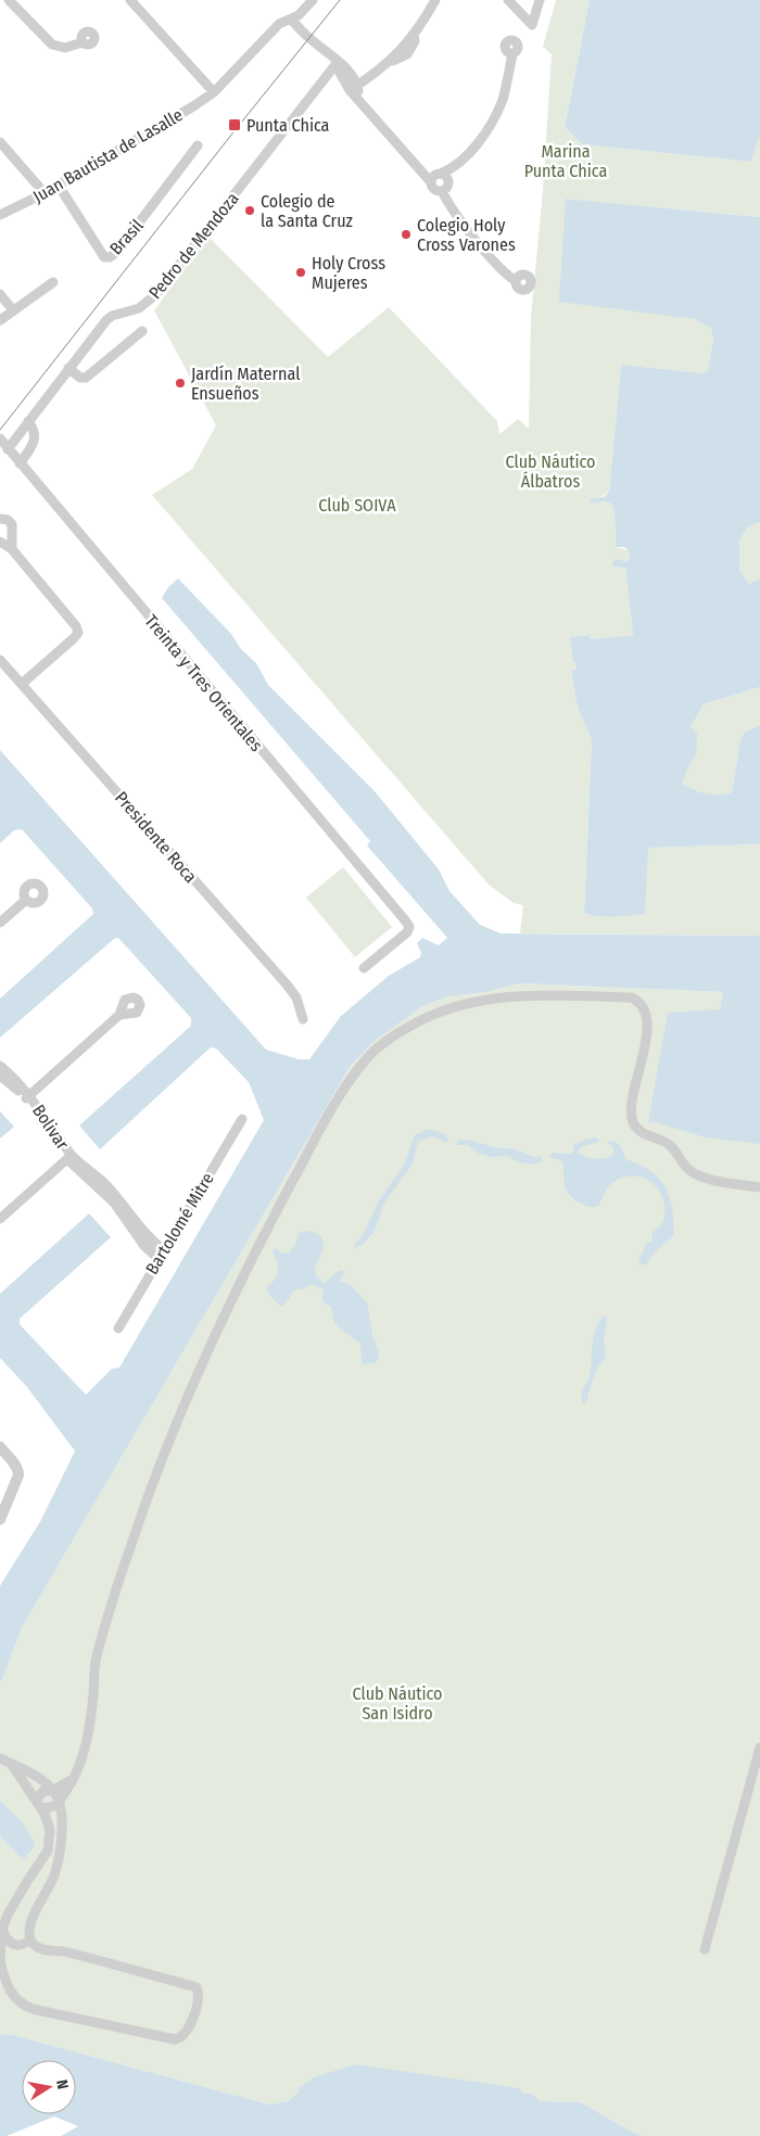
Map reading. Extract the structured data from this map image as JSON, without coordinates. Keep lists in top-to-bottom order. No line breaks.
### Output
{"streets":{"street":["Juan Bautista de Lasalle","Brasil","Pedro de Mendoza","Treinta y Tres Orientales","Presidente Roca","Bolivar","Bartolomé Mitre"]},"crossings":[["Juan Bautista de Lasalle","Brasil"],["Pedro de Mendoza","Treinta y Tres Orientales"],["Bolivar","Bartolomé Mitre"]],"parks":["Marina Punta Chica","Club Náutico Álbatros","Club SOIVA","Club Náutico San Isidro"],"places":{"transit":["Punta Chica"],"other":["Colegio de la Santa Cruz","Colegio Holy Cross Varones","Holy Cross Mujeres","Jardín Maternal Ensueños"]},"north":"right"}
